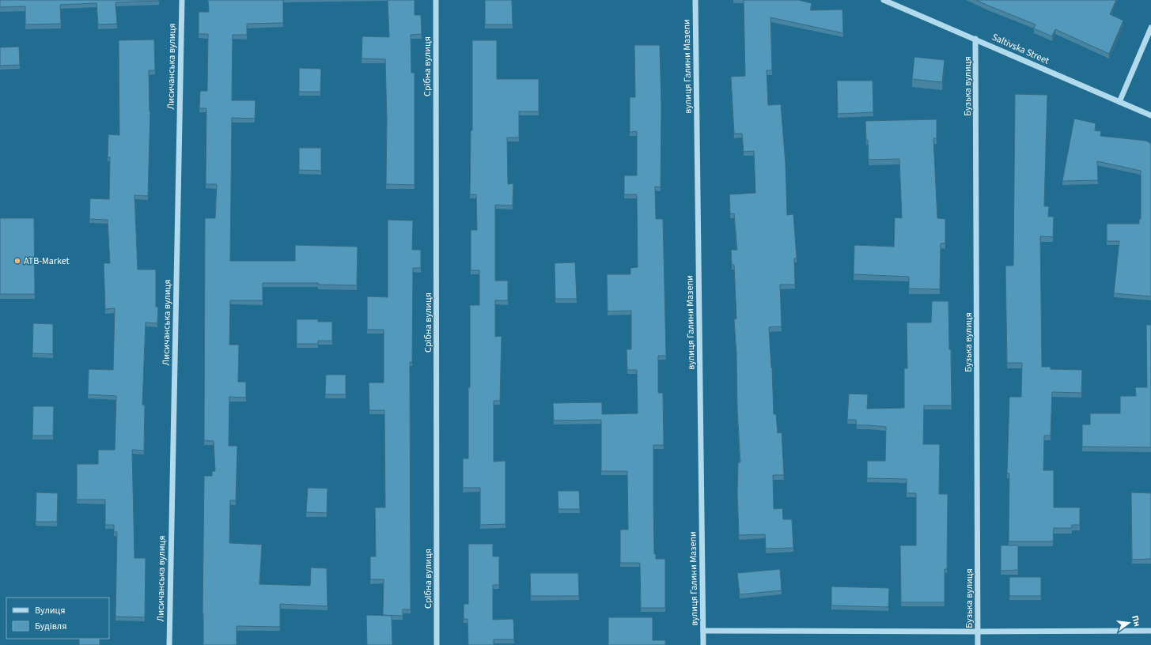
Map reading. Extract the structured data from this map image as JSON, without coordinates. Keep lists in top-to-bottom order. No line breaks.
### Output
{"streets":{"street":["Saltivska Street","Лисичанська вулиця","Срібна вулиця","вулиця Галини Мазепи","Бузька вулиця"]},"crossings":[["Saltivska Street","Бузька вулиця"]],"places":["ATB-Market"],"legend":["Вулиця","Будівля"],"north":"right"}
